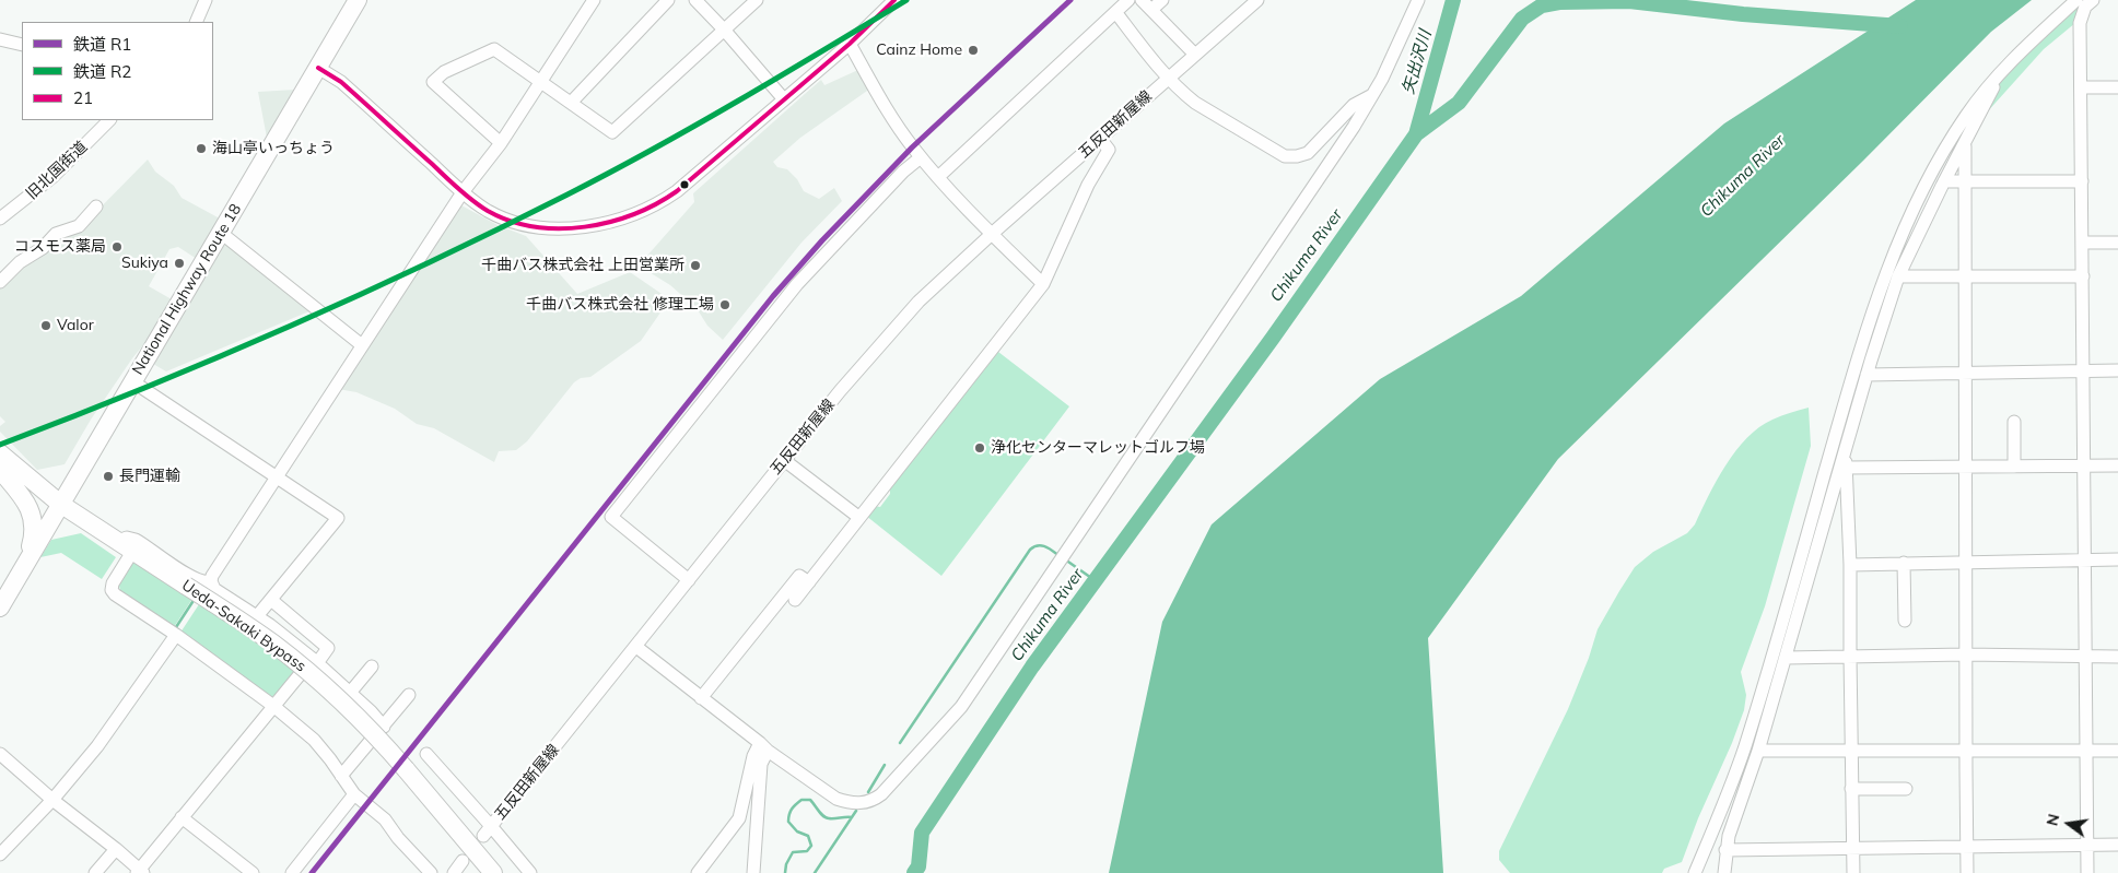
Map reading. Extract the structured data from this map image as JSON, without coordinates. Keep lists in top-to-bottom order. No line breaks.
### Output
{"streets":{"highway":["National Highway Route 18","Ueda-Sakaki Bypass"],"street":["五反田新屋線","旧北国街道"]},"crossings":[["National Highway Route 18","Ueda-Sakaki Bypass"]],"water":["矢出沢川","Chikuma River"],"places":["Cainz Home","海山亭いっちょう","コスモス薬局","Sukiya","千曲バス株式会社 上田営業所","千曲バス株式会社 修理工場","Valor","浄化センターマレットゴルフ場","長門運輸"],"lines":["rail line R1","rail line R2","transit line 21"],"legend":["鉄道 R1","鉄道 R2","21"],"north":"left"}
